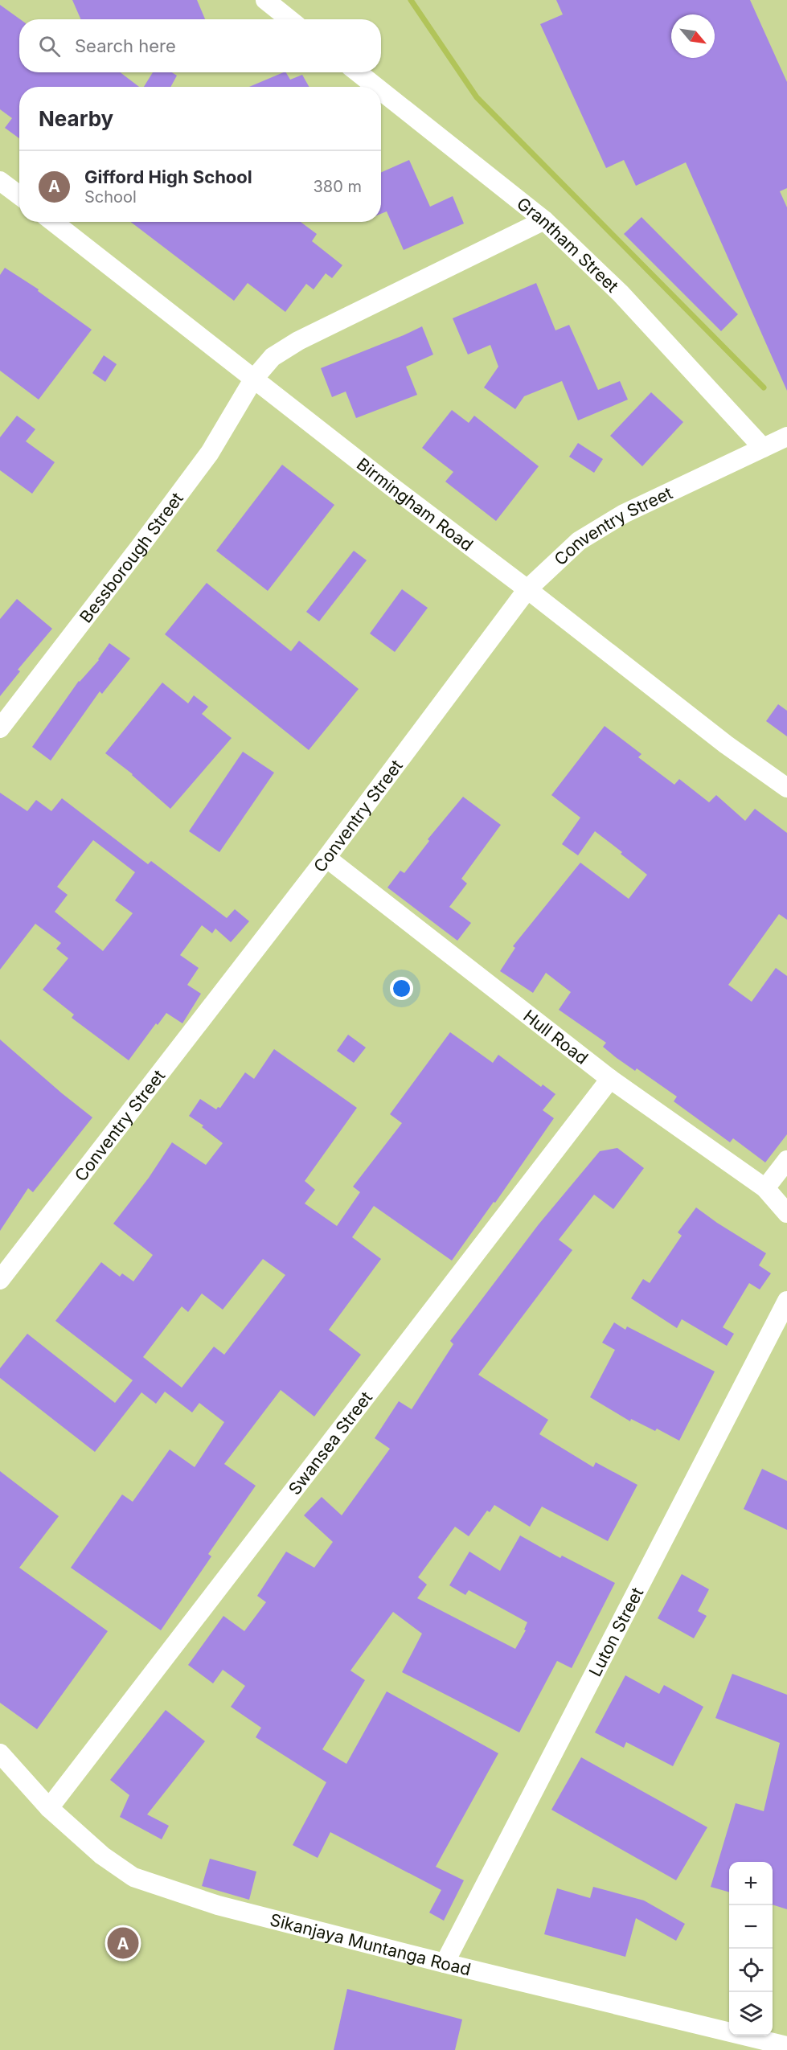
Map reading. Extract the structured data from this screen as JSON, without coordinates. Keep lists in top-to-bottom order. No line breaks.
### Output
{"streets":{"street":["Grantham Street","Birmingham Road","Conventry Street","Bessborough Street","Hull Road","Swansea Street","Luton Street","Sikanjaya Muntanga Road"]},"crossings":[["Grantham Street","Conventry Street"],["Grantham Street","Bessborough Street"],["Birmingham Road","Conventry Street"],["Birmingham Road","Bessborough Street"],["Conventry Street","Hull Road"],["Hull Road","Swansea Street"],["Swansea Street","Sikanjaya Muntanga Road"],["Luton Street","Sikanjaya Muntanga Road"]],"north":"bottom right","page":{"search":"Search here","heading":"Nearby","list":[{"mark":"A","name":"Gifford High School","note":"School","value":"380 m"}],"map_buttons":["+","−"],"pins":"A"}}
